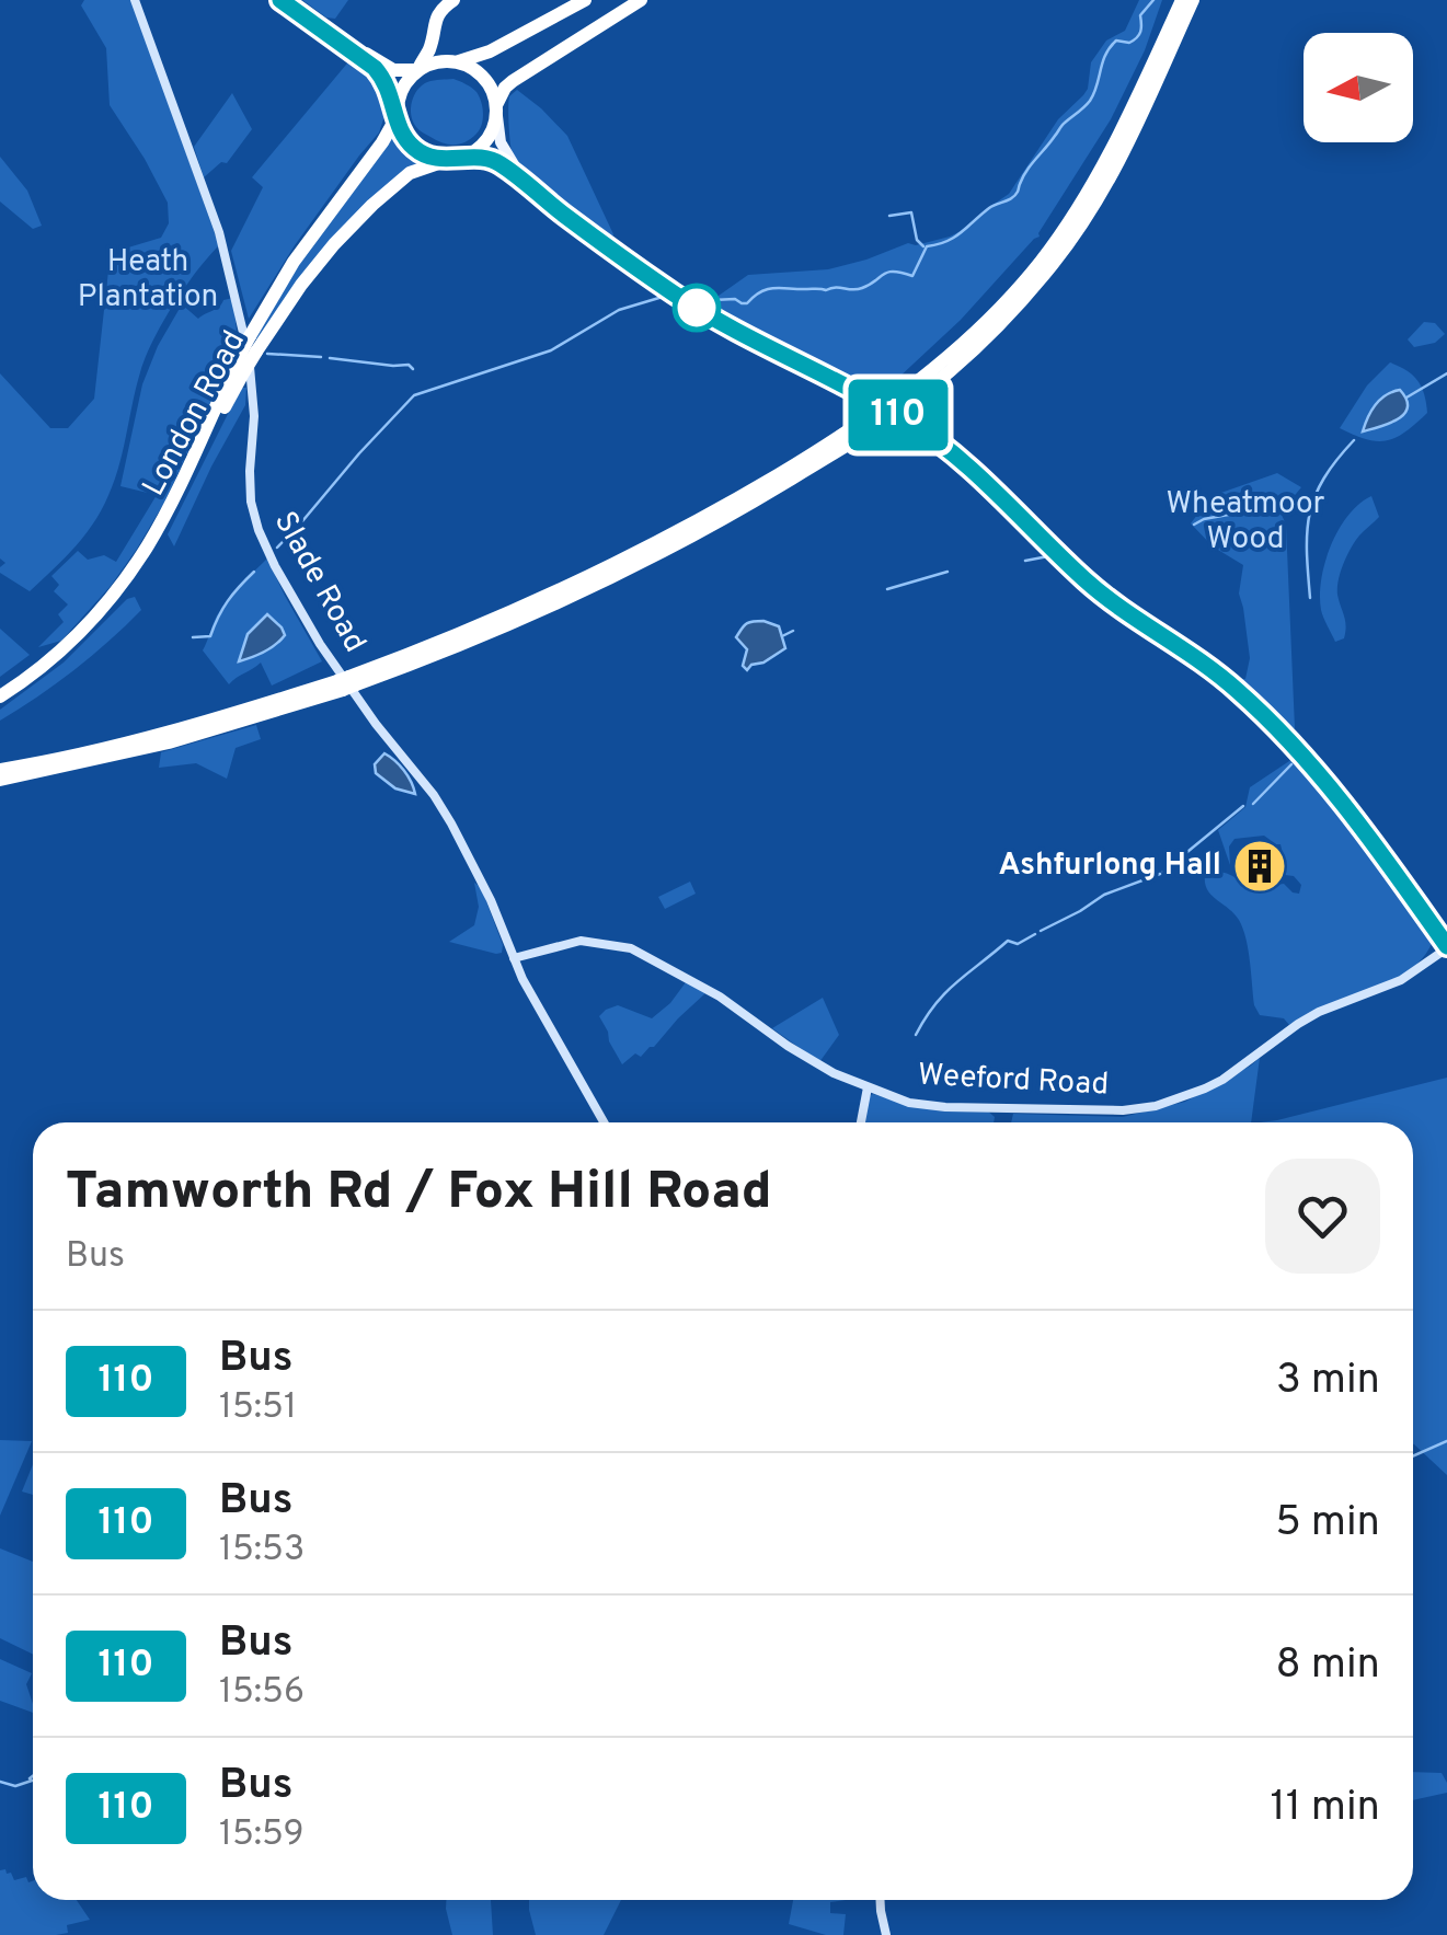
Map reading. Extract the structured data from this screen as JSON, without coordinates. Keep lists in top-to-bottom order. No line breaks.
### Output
{"streets":{"highway":["London Road"],"main road":["Slade Road","Weeford Road"]},"crossings":[["Slade Road","Weeford Road"]],"parks":["Heath Plantation","Wheatmoor Wood"],"places":{"building":["Ashfurlong Hall"]},"lines":["bus line 110"],"north":"left","page":{"on_map":"110","heading":["Tamworth Rd / Fox Hill Road","Bus"],"list":[{"mark":"110","name":"Bus","note":"15:51","value":"3 min"},{"mark":"110","name":"Bus","note":"15:53","value":"5 min"},{"mark":"110","name":"Bus","note":"15:56","value":"8 min"},{"mark":"110","name":"Bus","note":"15:59","value":"11 min"}]}}
